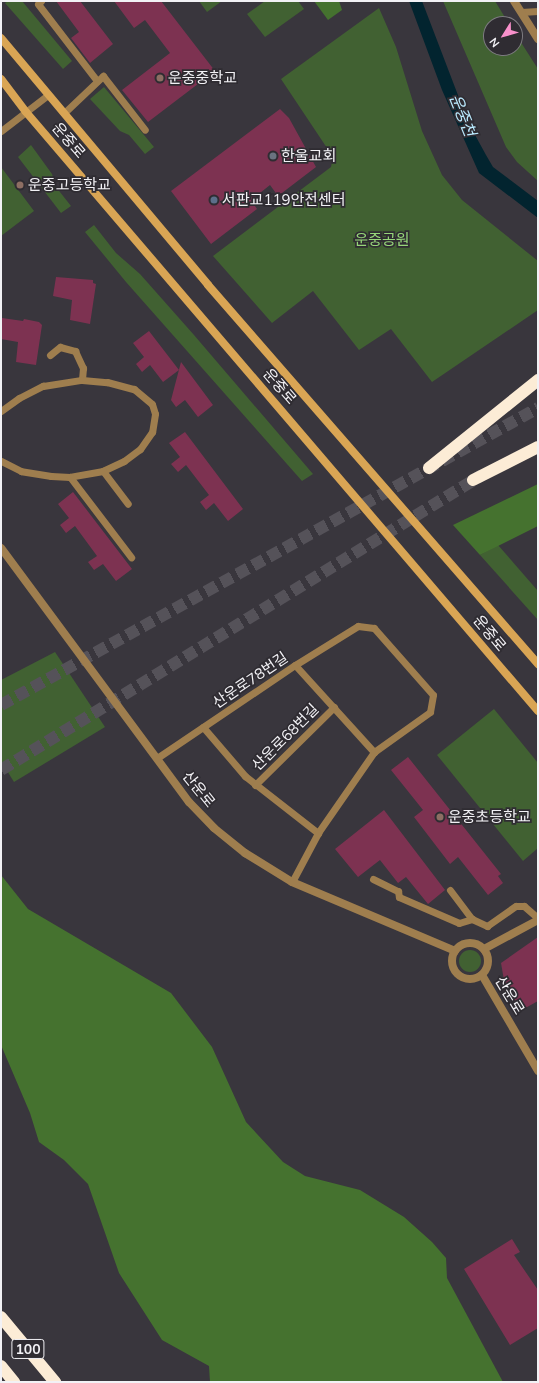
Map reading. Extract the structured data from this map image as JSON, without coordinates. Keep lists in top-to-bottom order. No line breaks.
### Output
{"streets":{"highway":["100"],"main road":["운중로"],"street":["산운로"],"lane":["산운로78번길","산운로68번길"]},"crossings":[["산운로78번길","산운로68번길"],["산운로78번길","산운로"]],"water":["운중천"],"parks":["운중공원"],"places":["운중중학교","한울교회","운중고등학교","서판교119안전센터","운중초등학교"],"north":"bottom left"}
